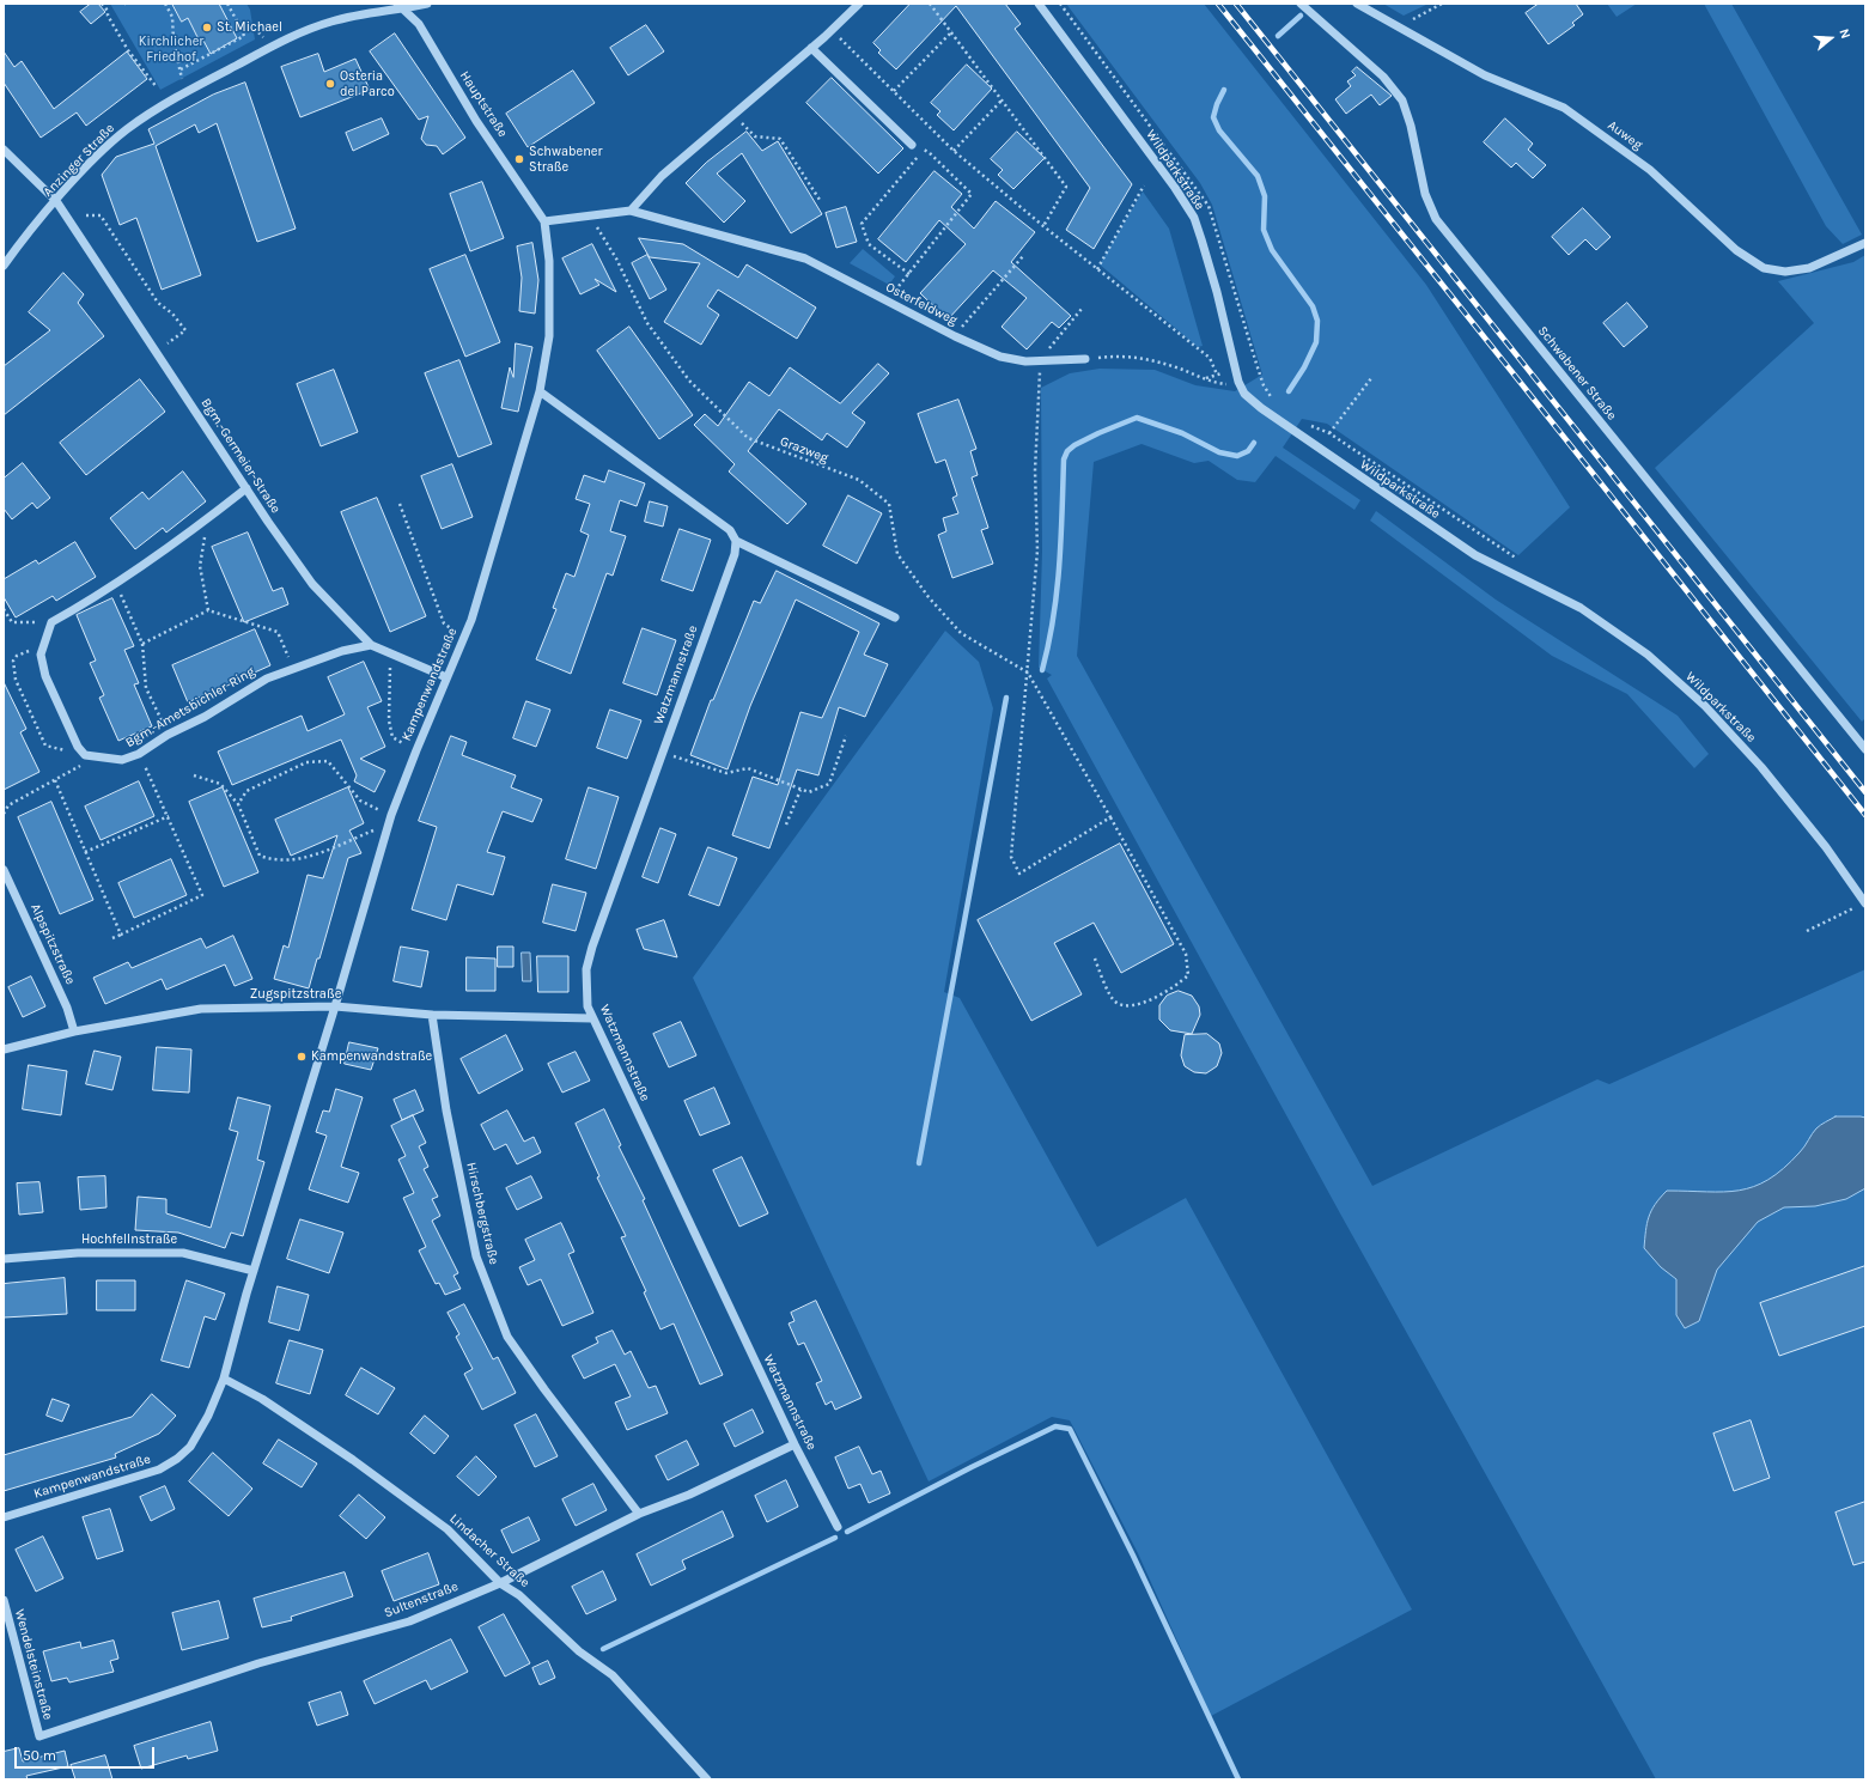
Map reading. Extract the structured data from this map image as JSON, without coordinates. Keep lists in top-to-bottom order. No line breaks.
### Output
{"streets":{"street":["Hauptstraße","Auweg","Anzinger Straße","Wildparkstraße","Osterfeldweg","Schwabener Straße","Bgm.-Germeier-Straße","Watzmannstraße","Kampenwandstraße","Bgm.-Ametsbichler-Ring","Alpspitzstraße","Zugspitzstraße","Hirschbergstraße","Hochfellnstraße","Lindacher Straße","Sultenstraße","Wendelsteinstraße"],"path":["Grazweg"]},"crossings":[["Hauptstraße","Anzinger Straße"],["Hauptstraße","Kampenwandstraße"],["Anzinger Straße","Bgm.-Germeier-Straße"],["Bgm.-Germeier-Straße","Kampenwandstraße"],["Bgm.-Germeier-Straße","Bgm.-Ametsbichler-Ring"],["Watzmannstraße","Zugspitzstraße"],["Watzmannstraße","Sultenstraße"],["Kampenwandstraße","Zugspitzstraße"],["Kampenwandstraße","Hochfellnstraße"],["Kampenwandstraße","Lindacher Straße"],["Alpspitzstraße","Zugspitzstraße"],["Zugspitzstraße","Hirschbergstraße"],["Hirschbergstraße","Sultenstraße"],["Lindacher Straße","Sultenstraße"],["Sultenstraße","Wendelsteinstraße"]],"parks":["Kirchlicher Friedhof"],"places":["St. Michael","Osteria del Parco","Schwabener Straße","Kampenwandstraße"],"scale_bar":"50 m","north":"right"}
